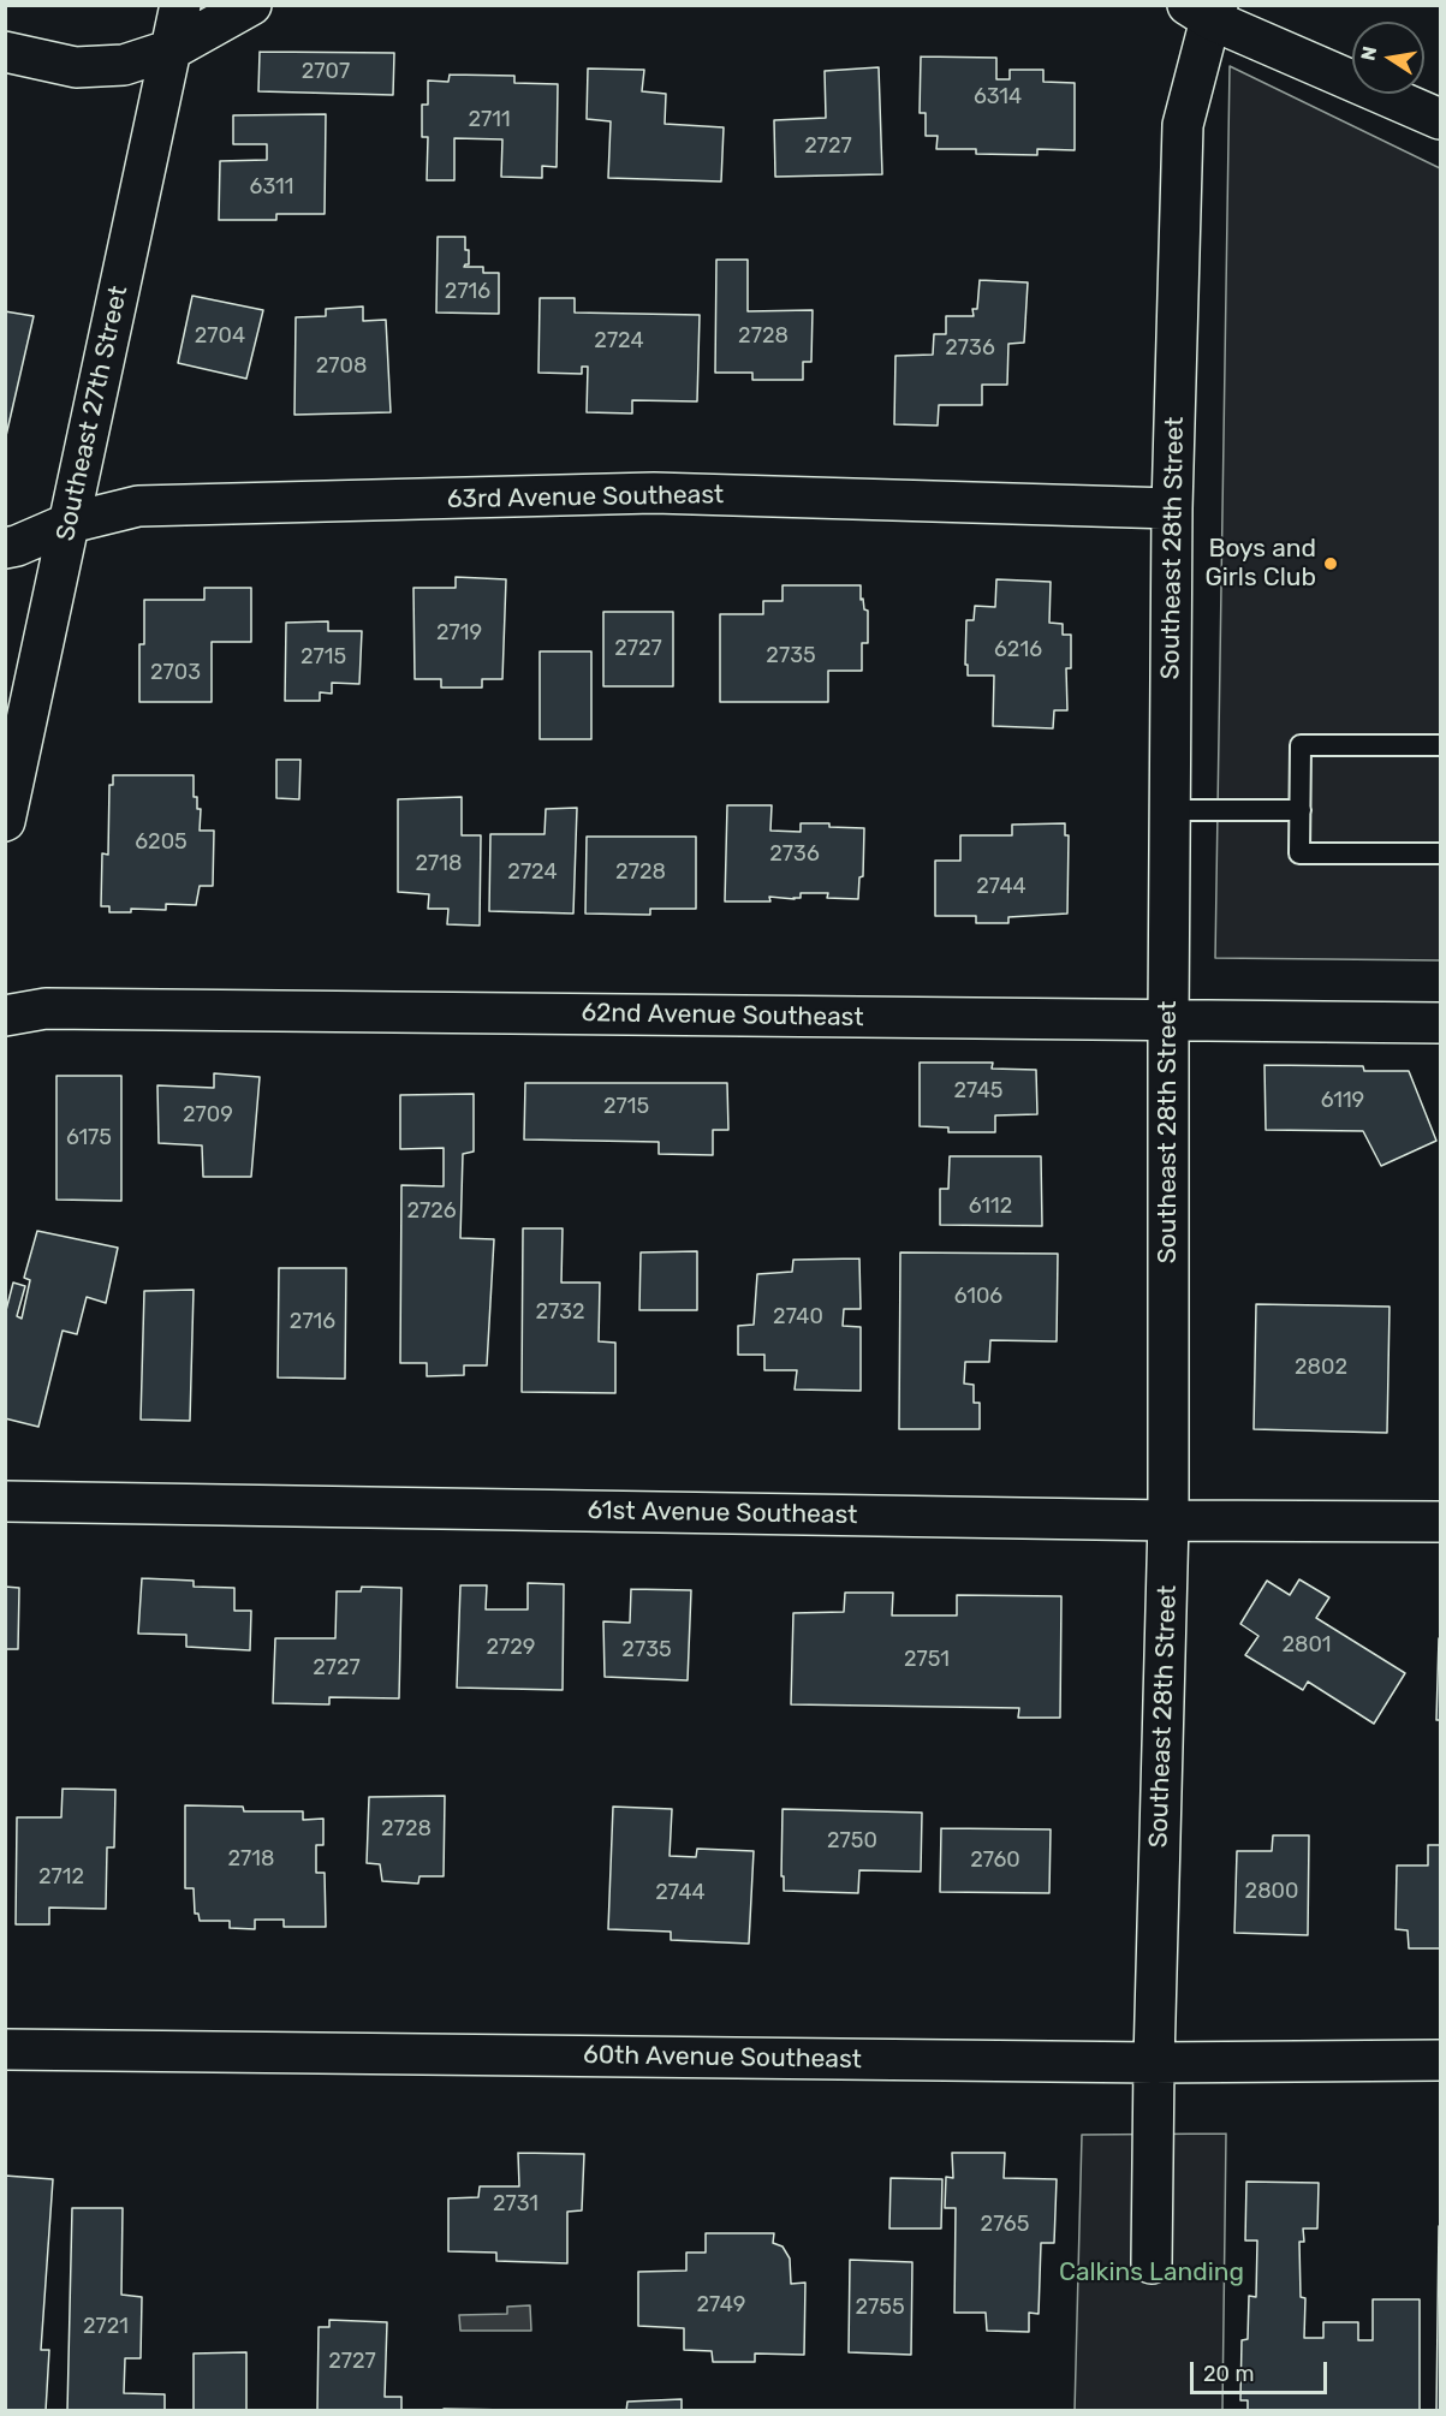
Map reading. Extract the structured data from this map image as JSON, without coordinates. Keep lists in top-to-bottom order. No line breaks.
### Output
{"streets":{"street":["Southeast 27th Street","63rd Avenue Southeast","Southeast 28th Street","62nd Avenue Southeast","61st Avenue Southeast","60th Avenue Southeast"]},"crossings":[["Southeast 27th Street","63rd Avenue Southeast"],["63rd Avenue Southeast","Southeast 28th Street"],["Southeast 28th Street","62nd Avenue Southeast"],["Southeast 28th Street","61st Avenue Southeast"],["Southeast 28th Street","60th Avenue Southeast"]],"parks":["Calkins Landing"],"places":["Boys and Girls Club"],"house_numbers":["2707","6314","2711","2727","6311","2716","2704","2728","2724","2736","2708","2719","2727","6216","2735","2715","2703","6205","2736","2718","2724","2728","2744","2745","6119","2715","2709","6175","6112","2726","6106","2732","2740","2716","2802","2801","2729","2735","2751","2727","2728","2750","2718","2760","2712","2800","2744","2731","2765","2749","2755","2721","2727"],"scale_bar":"20 m","north":"left"}
